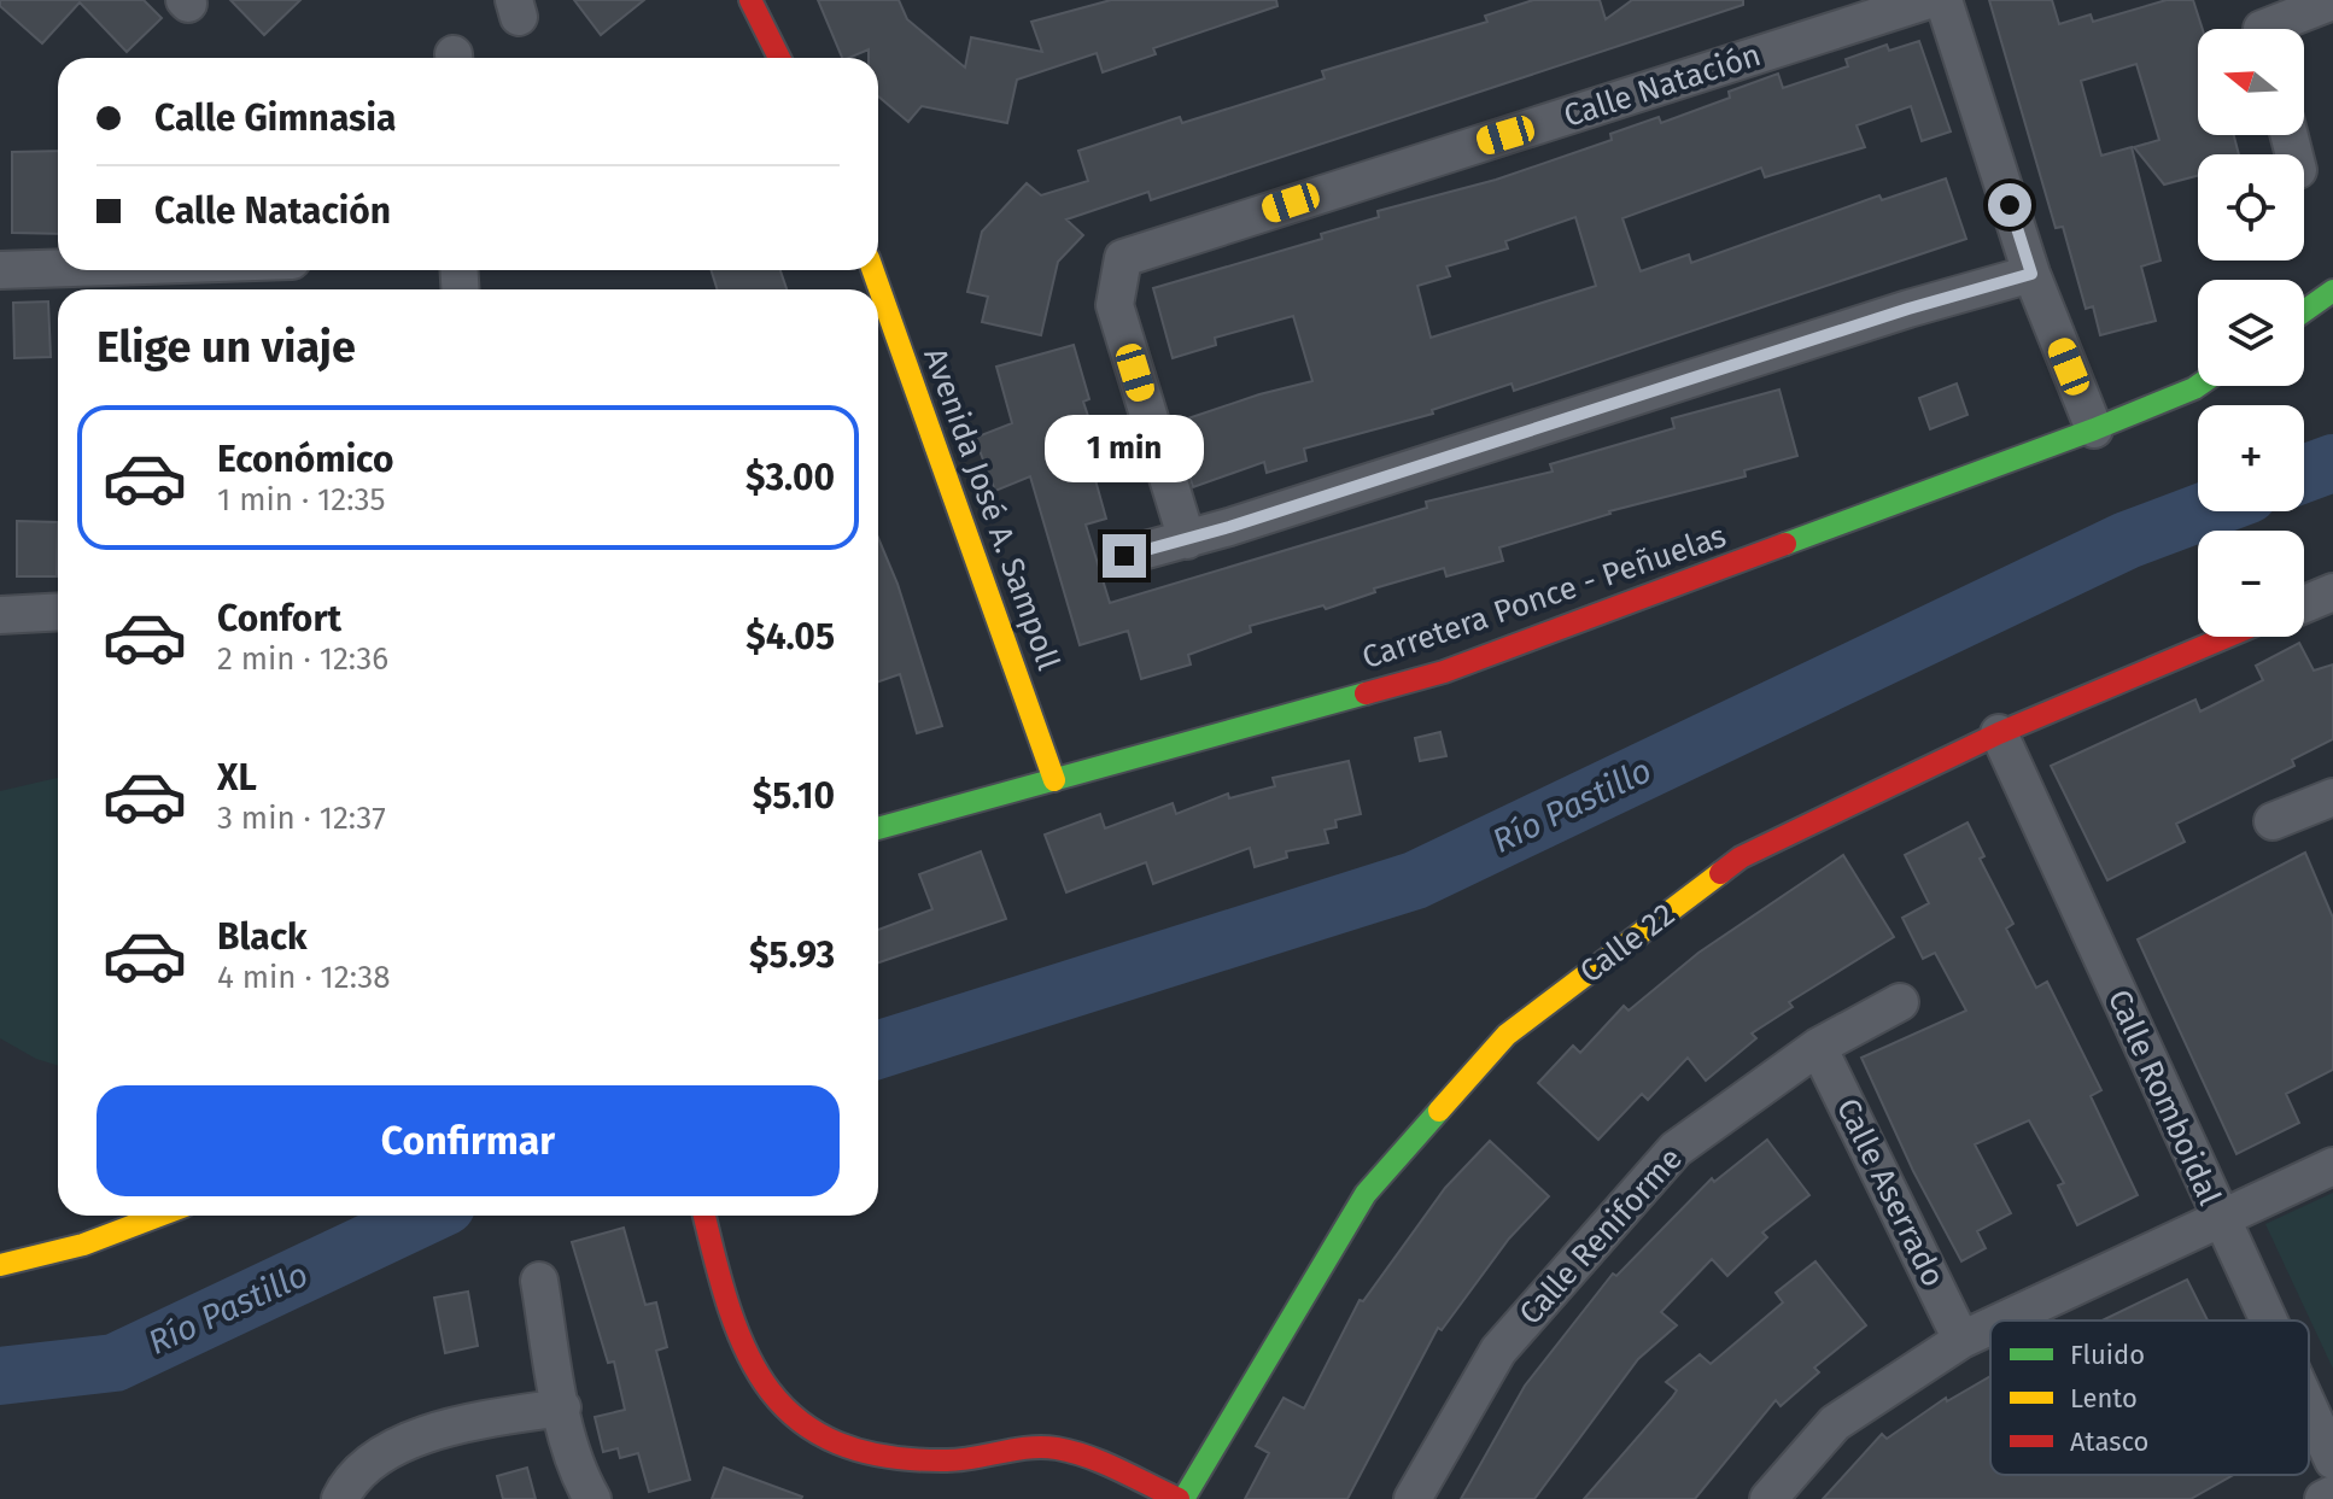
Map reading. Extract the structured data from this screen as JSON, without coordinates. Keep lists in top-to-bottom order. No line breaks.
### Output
{"streets":{"street":["Calle Natación","Avenida José A. Sampoll","Carretera Ponce - Peñuelas","Calle 22","Calle Romboidal","Calle Aserrado","Calle Reniforme"]},"crossings":[["Avenida José A. Sampoll","Carretera Ponce - Peñuelas"],["Calle 22","Calle Romboidal"],["Calle Aserrado","Calle Reniforme"]],"water":["Río Pastillo"],"legend":["Fluido","Lento","Atasco"],"north":"left","page":{"map_buttons":["+","−"],"banner":["Calle Gimnasia","Calle Natación"],"heading":"Elige un viaje","list":[{"name":"Económico","note":"1 min · 12:35","value":"$3.00"},{"name":"Confort","note":"2 min · 12:36","value":"$4.05"},{"name":"XL","note":"3 min · 12:37","value":"$5.10"},{"name":"Black","note":"4 min · 12:38","value":"$5.93"}],"bubble":"1 min","buttons":"Confirmar"}}
